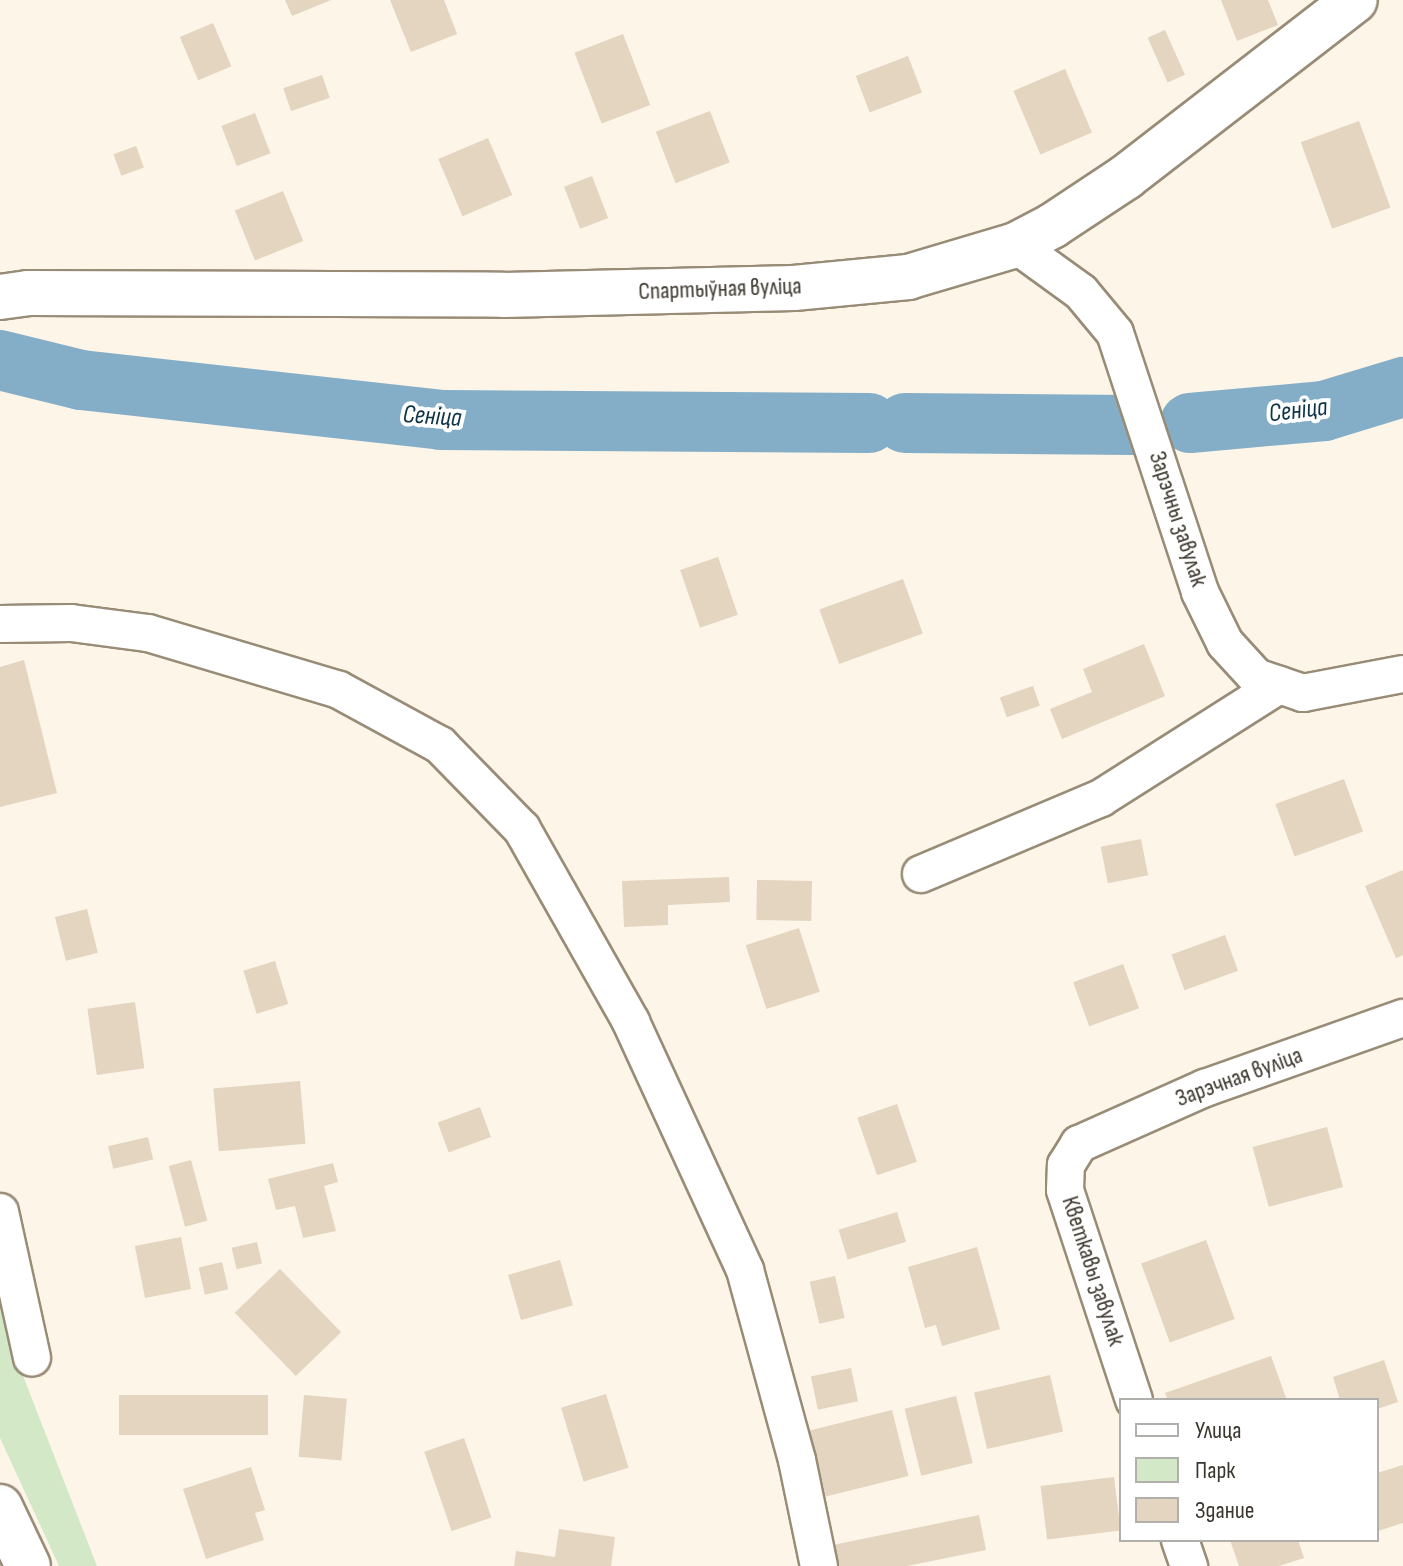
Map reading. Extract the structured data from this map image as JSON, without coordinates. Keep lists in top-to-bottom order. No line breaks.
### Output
{"streets":{"main road":["Спартыўная вуліца"],"street":["Зарэчны завулак","Зарэчная вуліца","Кветкавы завулак"]},"crossings":[["Спартыўная вуліца","Зарэчны завулак"],["Зарэчная вуліца","Кветкавы завулак"]],"water":["Сеніца"],"legend":["Улица","Парк","Здание"]}
